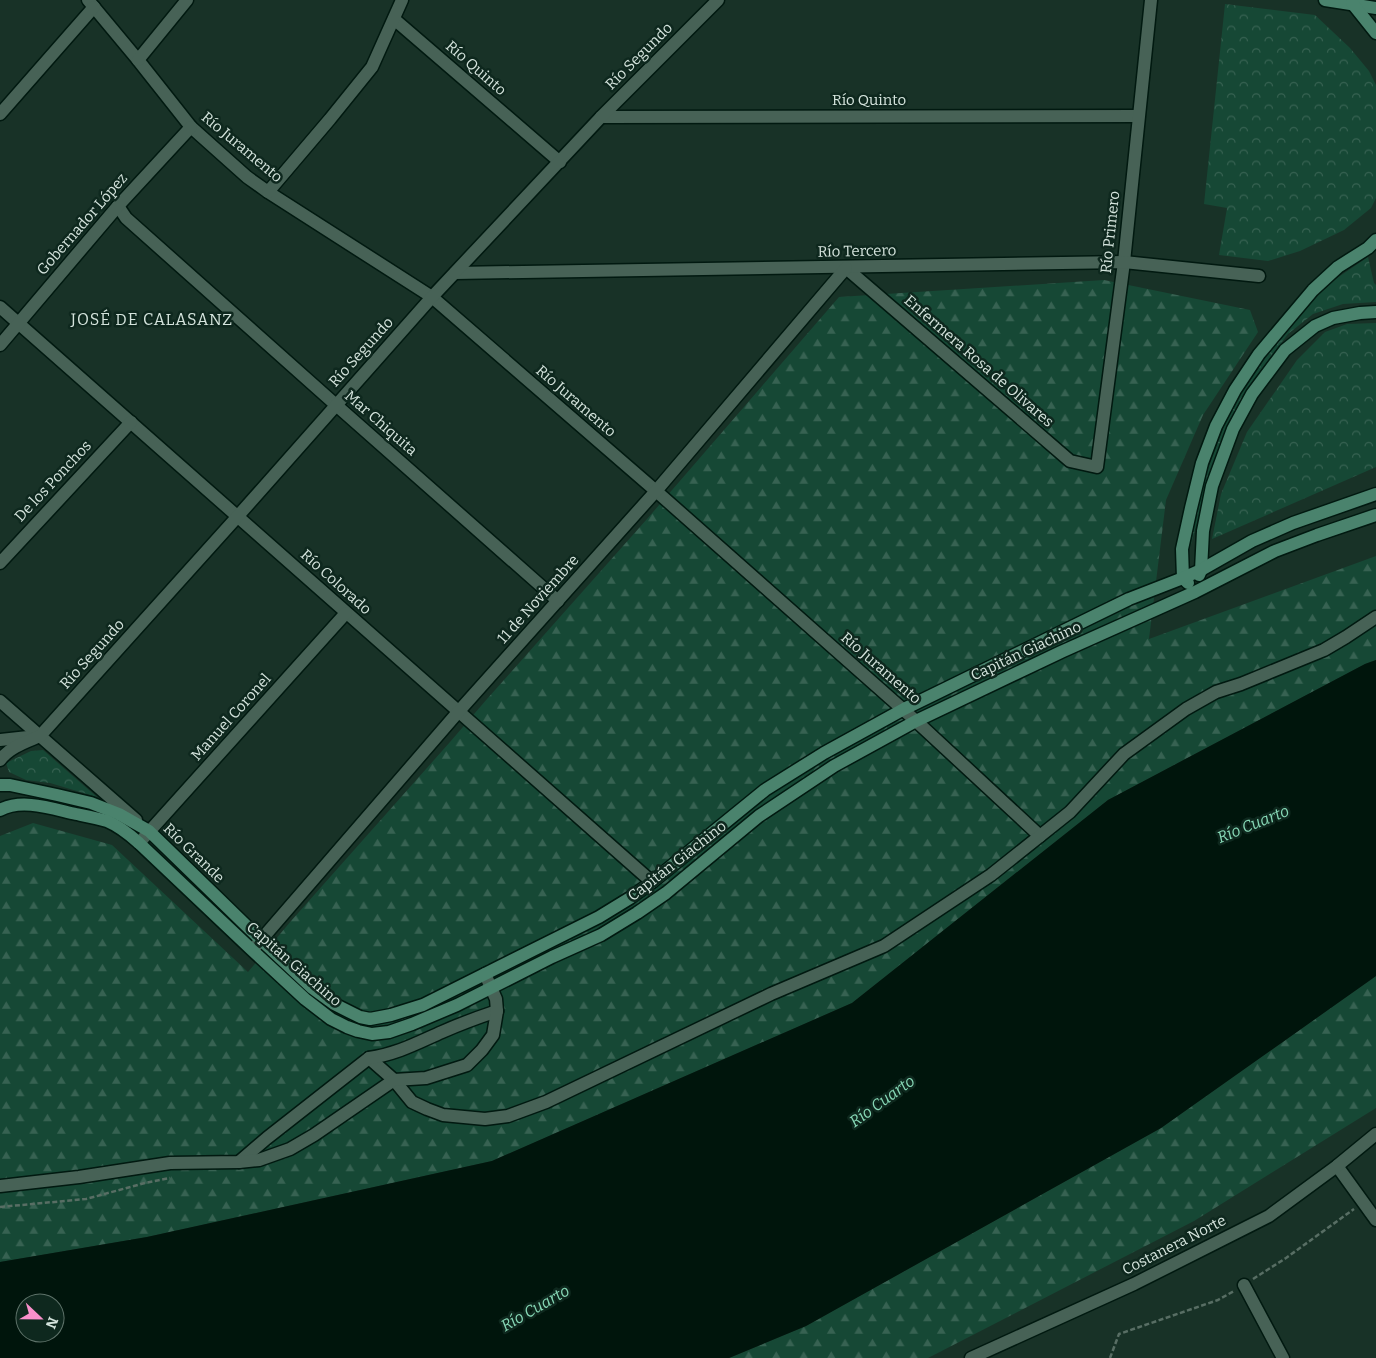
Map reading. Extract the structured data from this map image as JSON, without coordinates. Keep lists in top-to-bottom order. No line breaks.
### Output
{"streets":{"main road":["Capitán Giachino","Río Grande"],"street":["Río Segundo","Río Quinto","Río Juramento","Gobernador López","Río Primero","Río Tercero","Enfermera Rosa de Olivares","Mar Chiquita","De los Ponchos","Río Colorado","11 de Noviembre","Manuel Coronel","Costanera Norte"]},"crossings":[["Río Segundo","Río Quinto"],["Río Segundo","Río Juramento"],["Río Segundo","Río Tercero"],["Río Segundo","Mar Chiquita"],["Río Segundo","Río Colorado"],["Río Segundo","Río Grande"],["Río Quinto","Río Primero"],["Río Juramento","Gobernador López"],["Río Juramento","11 de Noviembre"],["Río Juramento","Capitán Giachino"],["Gobernador López","Mar Chiquita"],["Gobernador López","Río Colorado"],["Río Primero","Río Tercero"],["Río Primero","Enfermera Rosa de Olivares"],["Río Tercero","Enfermera Rosa de Olivares"],["Río Tercero","11 de Noviembre"],["Enfermera Rosa de Olivares","11 de Noviembre"],["Mar Chiquita","11 de Noviembre"],["De los Ponchos","Río Colorado"],["Río Colorado","11 de Noviembre"],["Río Colorado","Capitán Giachino"],["Río Colorado","Manuel Coronel"],["11 de Noviembre","Capitán Giachino"],["11 de Noviembre","Río Grande"],["Capitán Giachino","Manuel Coronel"],["Capitán Giachino","Río Grande"],["Manuel Coronel","Río Grande"]],"districts":["JOSÉ DE CALASANZ"],"water":["Río Cuarto"],"north":"right"}
